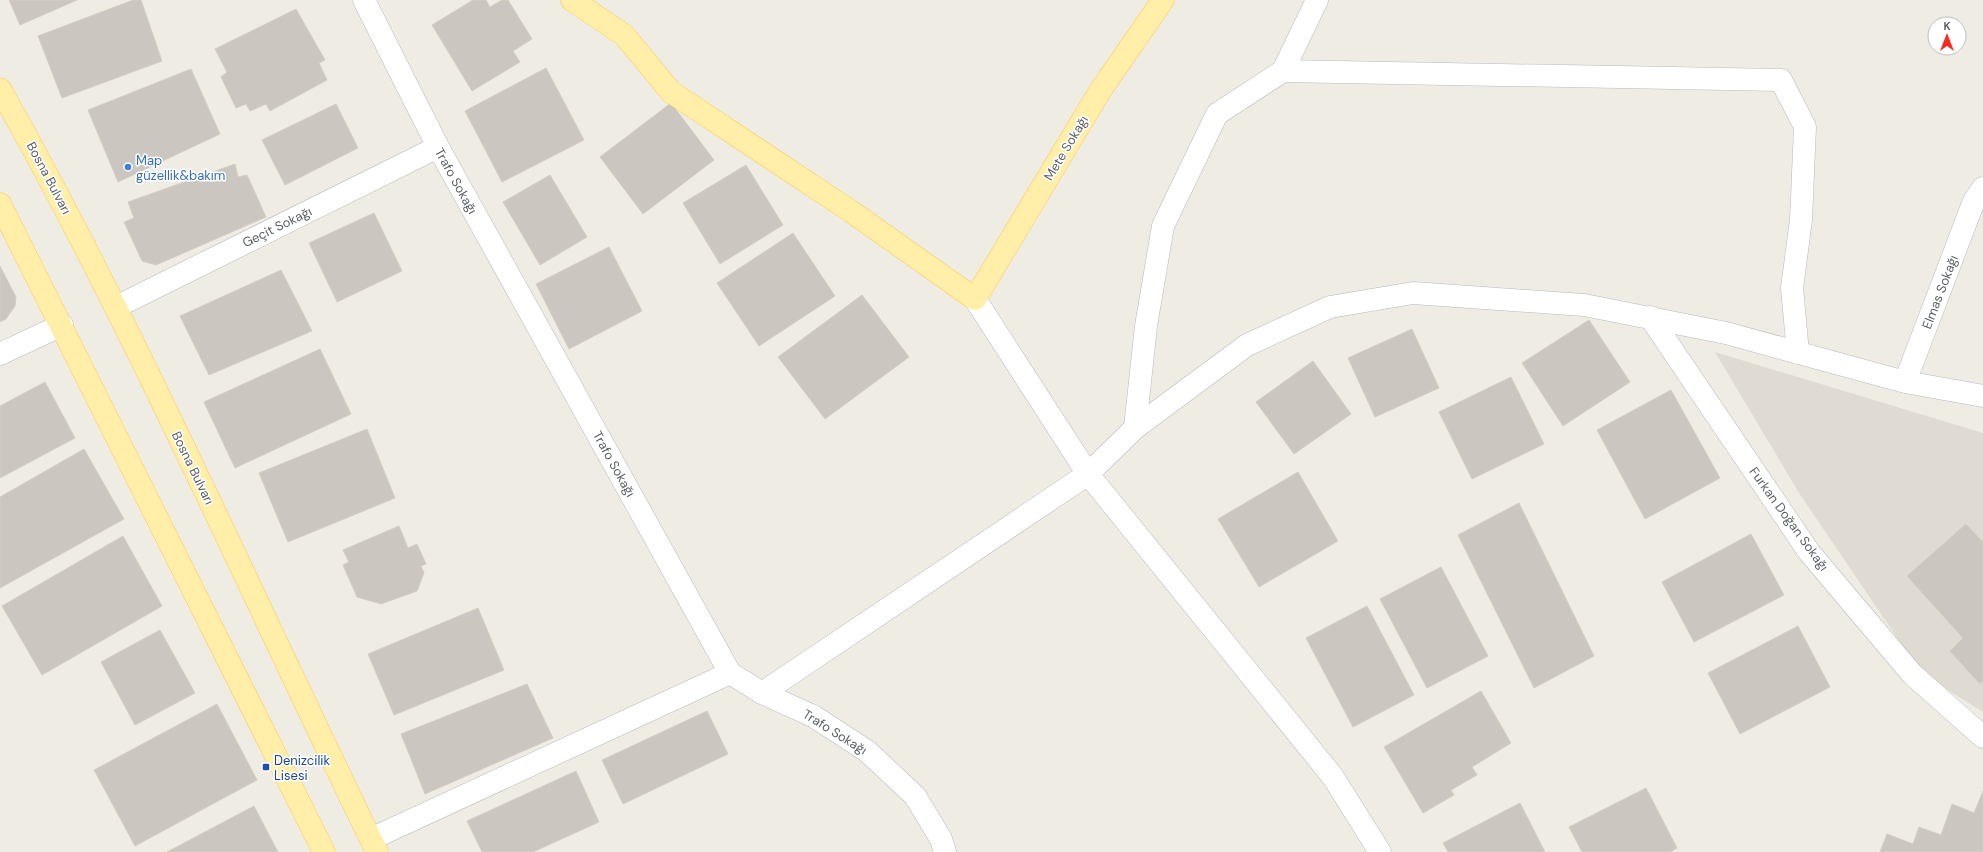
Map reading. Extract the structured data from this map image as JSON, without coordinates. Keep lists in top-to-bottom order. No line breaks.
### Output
{"streets":{"main road":["Mete Sokağı","Bosna Bulvarı"],"street":["Trafo Sokağı","Geçit Sokağı","Elmas Sokağı","Furkan Doğan Sokağı"]},"crossings":[["Bosna Bulvarı","Geçit Sokağı"],["Trafo Sokağı","Geçit Sokağı"]],"places":{"other":["Map güzellik&bakım"],"transit":["Denizcilik Lisesi"]},"north":"top"}
